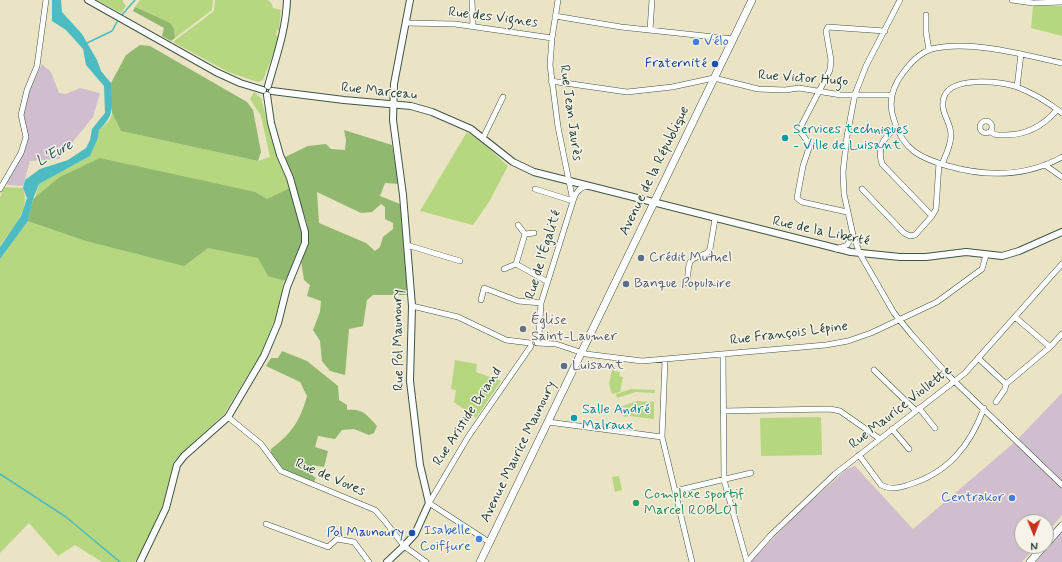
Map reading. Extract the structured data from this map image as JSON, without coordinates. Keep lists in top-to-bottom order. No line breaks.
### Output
{"streets":{"main road":["Avenue de la République","Avenue Maurice Maunoury"],"street":["Rue des Vignes","Rue Victor Hugo","Rue Marceau","Rue Jean Jaurès","Rue de la Liberté","Rue de l'Égalité","Rue François Lépine","Rue Pol Maunoury","Rue Maurice Viollette","Rue Aristide Briand","Rue de Voves"]},"crossings":[["Rue des Vignes","Rue Jean Jaurès"],["Rue des Vignes","Rue Pol Maunoury"],["Rue Victor Hugo","Avenue de la République"],["Rue Marceau","Rue Jean Jaurès"],["Rue Marceau","Avenue de la République"],["Rue Marceau","Rue de la Liberté"],["Rue Marceau","Rue de l'Égalité"],["Rue Marceau","Rue Pol Maunoury"],["Rue Jean Jaurès","Rue de l'Égalité"],["Avenue de la République","Rue de la Liberté"],["Avenue de la République","Rue François Lépine"],["Avenue de la République","Avenue Maurice Maunoury"],["Rue de la Liberté","Rue François Lépine"],["Rue de l'Égalité","Rue François Lépine"],["Rue François Lépine","Avenue Maurice Maunoury"],["Rue Pol Maunoury","Rue Aristide Briand"]],"water":["L'Eure"],"places":["Vélo","Fraternité","Services techniques - Ville de Luisant","Crédit Mutuel","Banque Populaire","Église Saint-Laumer","Luisant","Salle André Malraux","Centrakor","Complexe sportif Marcel ROBLOT","Pol Maunoury","Isabelle Coiffure"],"north":"bottom"}
